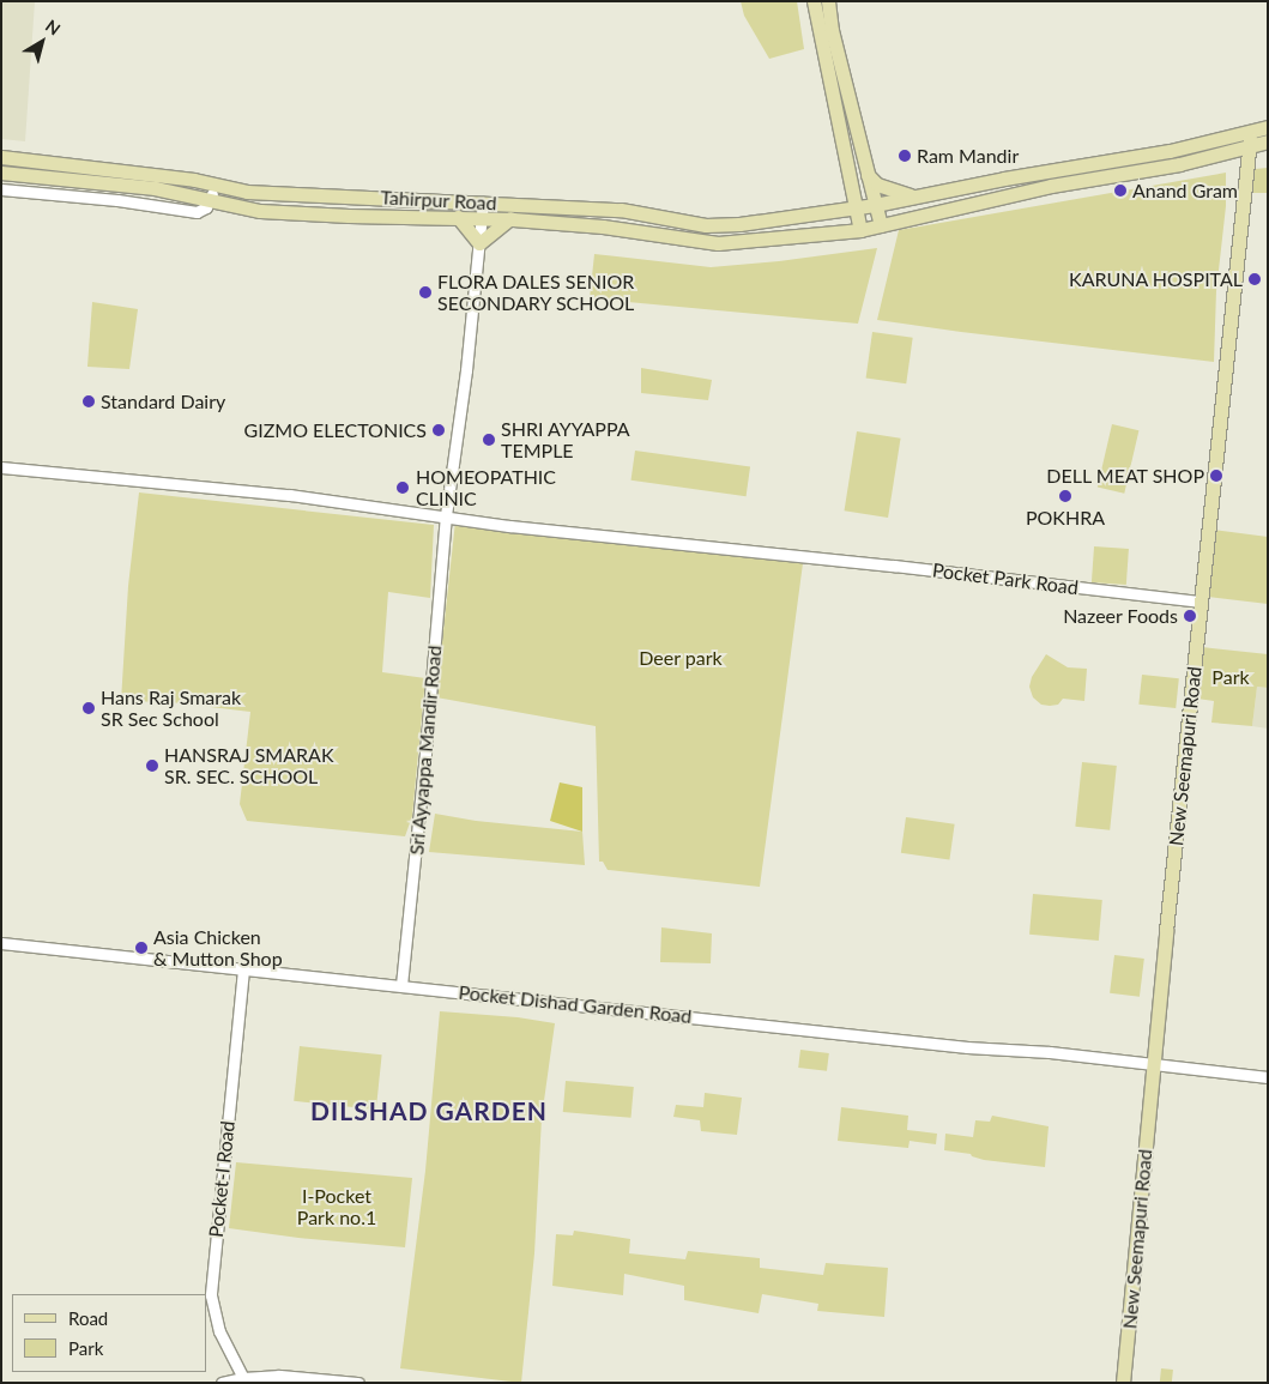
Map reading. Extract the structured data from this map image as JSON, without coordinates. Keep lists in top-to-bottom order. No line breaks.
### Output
{"streets":{"main road":["Tahirpur Road","New Seemapuri Road"],"street":["Pocket Park Road","Sri Ayyappa Mandir Road","Pocket Dishad Garden Road","Pocket-I Road"]},"crossings":[["Tahirpur Road","Sri Ayyappa Mandir Road"],["Tahirpur Road","New Seemapuri Road"],["Pocket Park Road","Sri Ayyappa Mandir Road"],["Pocket Park Road","New Seemapuri Road"],["Sri Ayyappa Mandir Road","Pocket Dishad Garden Road"],["New Seemapuri Road","Pocket Dishad Garden Road"],["Pocket Dishad Garden Road","Pocket-I Road"]],"districts":["DILSHAD GARDEN"],"parks":["Deer park","Park","I-Pocket Park no.1"],"places":["Ram Mandir","Anand Gram","KARUNA HOSPITAL","FLORA DALES SENIOR SECONDARY SCHOOL","Standard Dairy","GIZMO ELECTONICS","SHRI AYYAPPA TEMPLE","DELL MEAT SHOP","HOMEOPATHIC CLINIC","POKHRA","Nazeer Foods","Hans Raj Smarak SR Sec School","HANSRAJ SMARAK SR. SEC. SCHOOL","Asia Chicken & Mutton Shop"],"legend":["Road","Park"],"north":"top right"}
